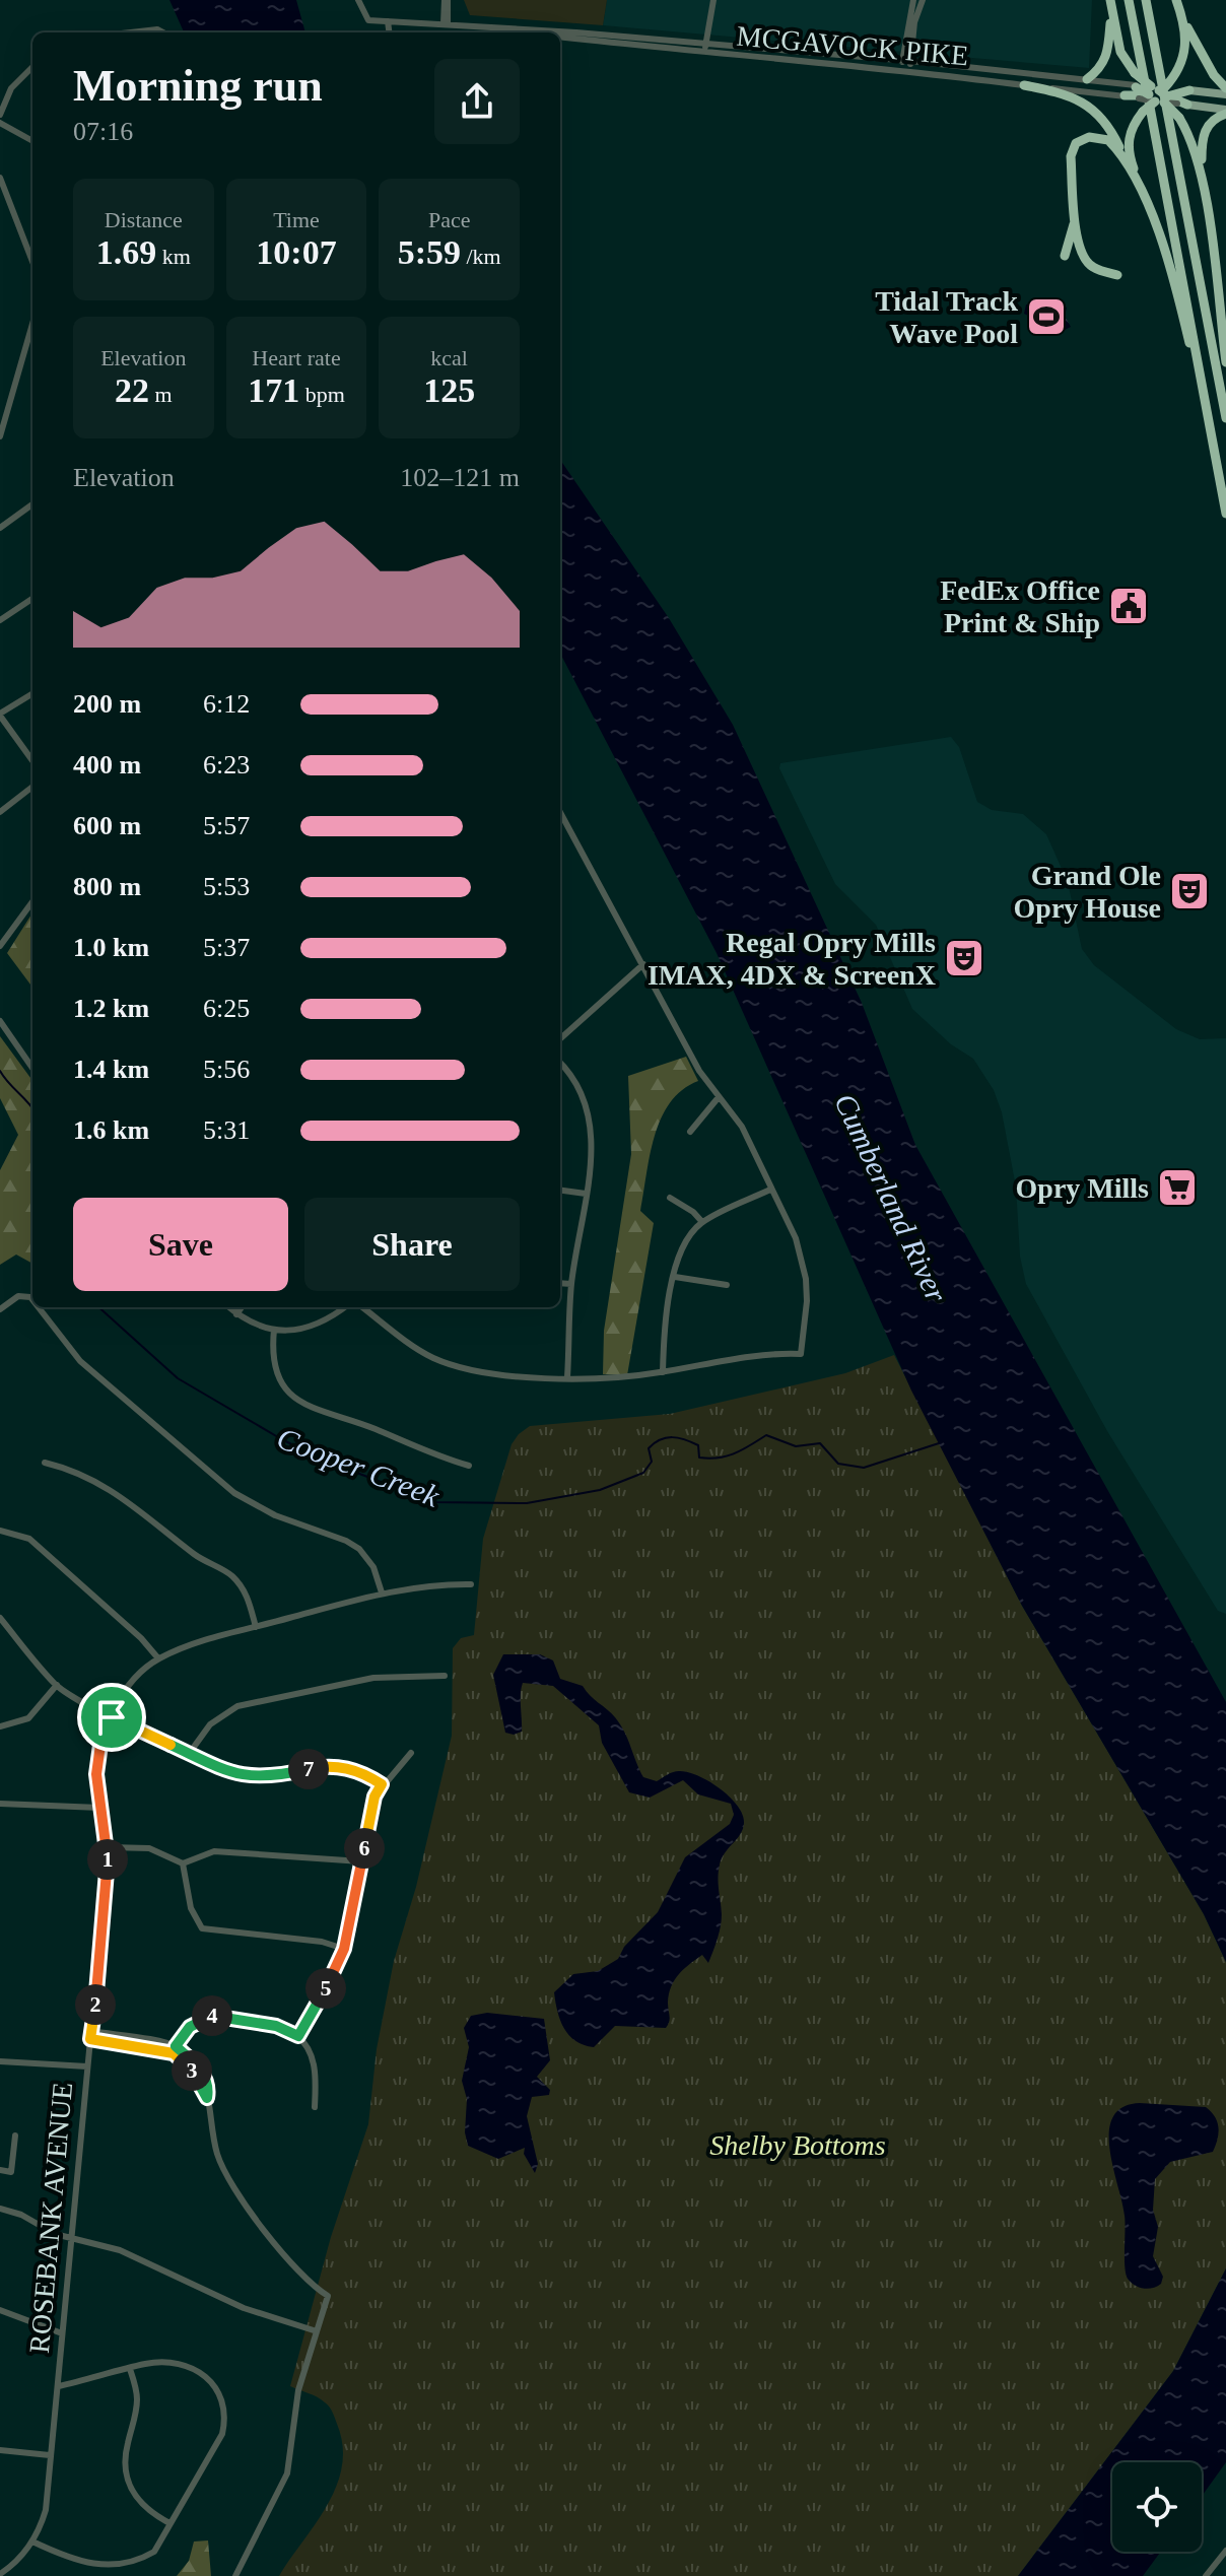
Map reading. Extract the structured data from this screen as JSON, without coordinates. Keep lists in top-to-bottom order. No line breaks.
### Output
{"streets":{"street":["MCGAVOCK PIKE","ROSEBANK AVENUE"]},"water":["Cumberland River","Cooper Creek"],"parks":["Shelby Bottoms"],"places":{"sports":["Tidal Track Wave Pool"],"public building":["FedEx Office Print & Ship"],"theatre":["Grand Ole Opry House","Regal Opry Mills IMAX, 4DX & ScreenX"],"supermarket":["Opry Mills"]},"page":{"heading":["Morning run","07:16"],"stats":[["Distance","1.69 km"],["Time","10:07"],["Pace","5:59 /km"],["Elevation","22 m"],["Heart rate","171 bpm"],["kcal","125"]],"chart":["Elevation","102–121 m"],"list":[{"name":"200 m","note":"6:12"},{"name":"400 m","note":"6:23"},{"name":"600 m","note":"5:57"},{"name":"800 m","note":"5:53"},{"name":"1.0 km","note":"5:37"},{"name":"1.2 km","note":"6:25"},{"name":"1.4 km","note":"5:56"},{"name":"1.6 km","note":"5:31"}],"buttons":["Save","Share"],"pins":["7","6","1","5","2","4","3"]}}
